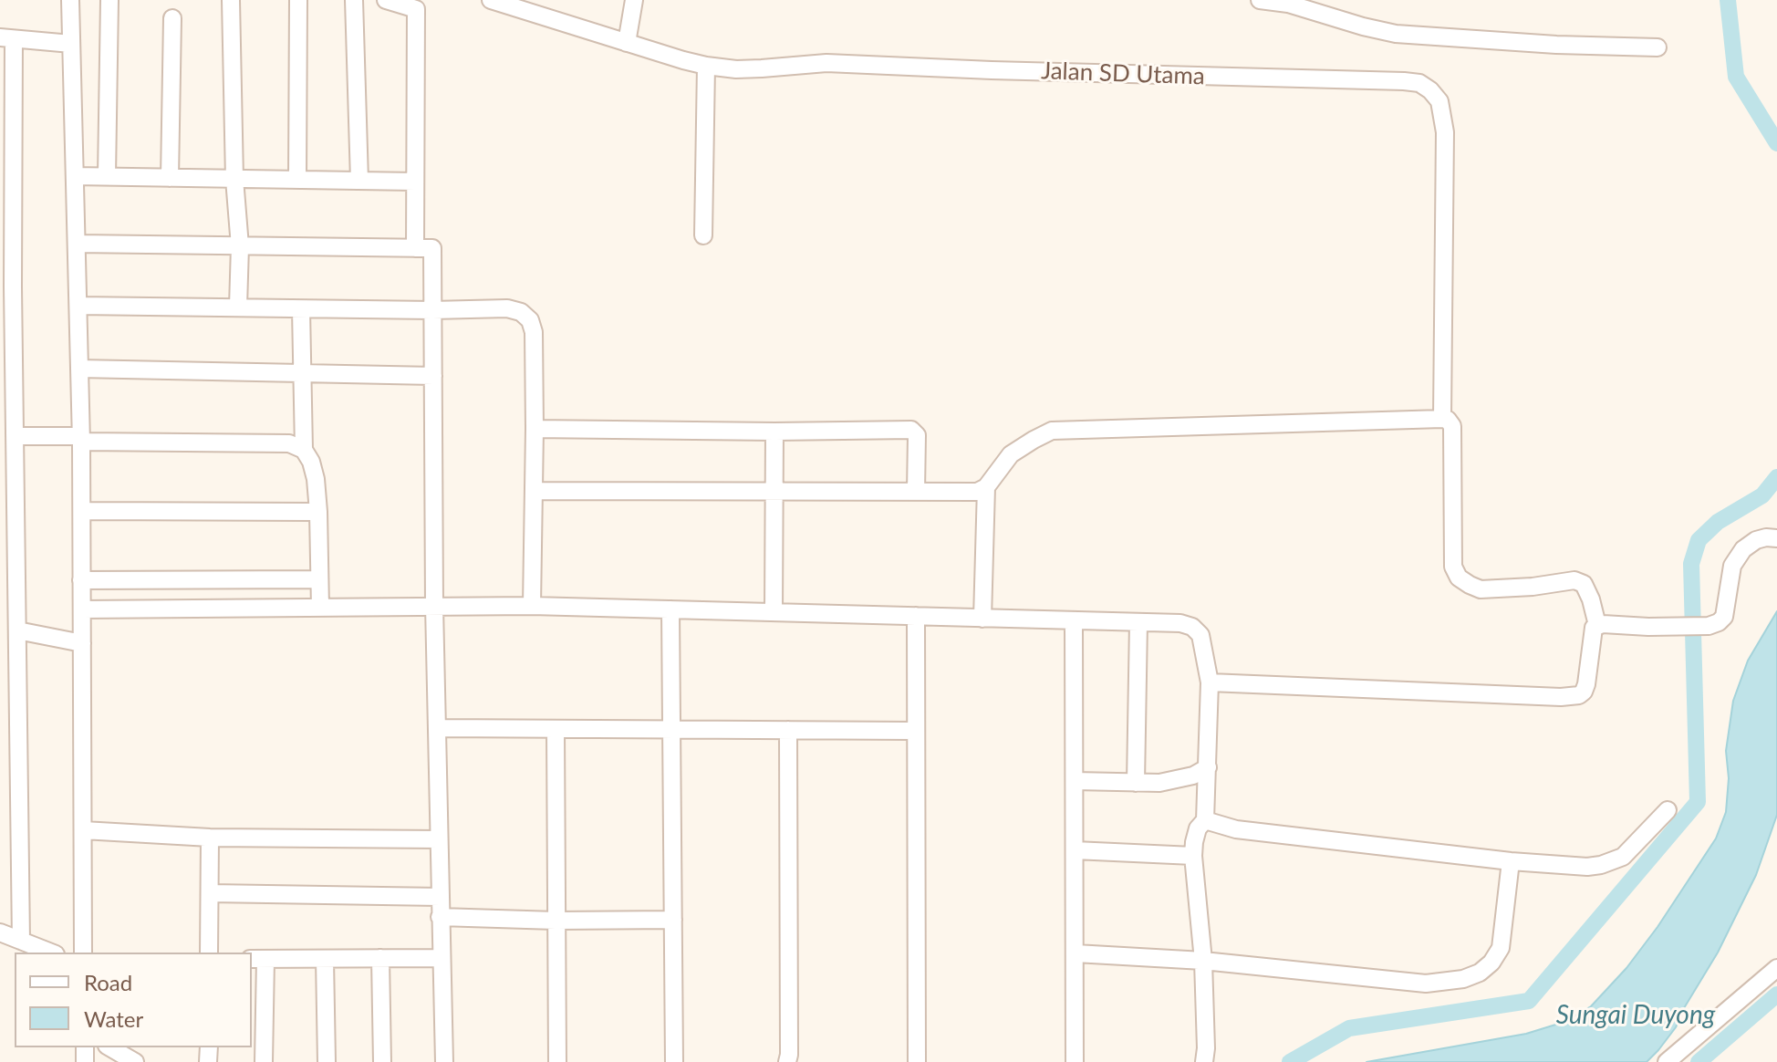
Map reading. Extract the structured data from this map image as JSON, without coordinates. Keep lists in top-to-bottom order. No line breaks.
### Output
{"streets":{"street":["Jalan SD Utama"]},"water":["Sungai Duyong"],"legend":["Road","Water"]}
